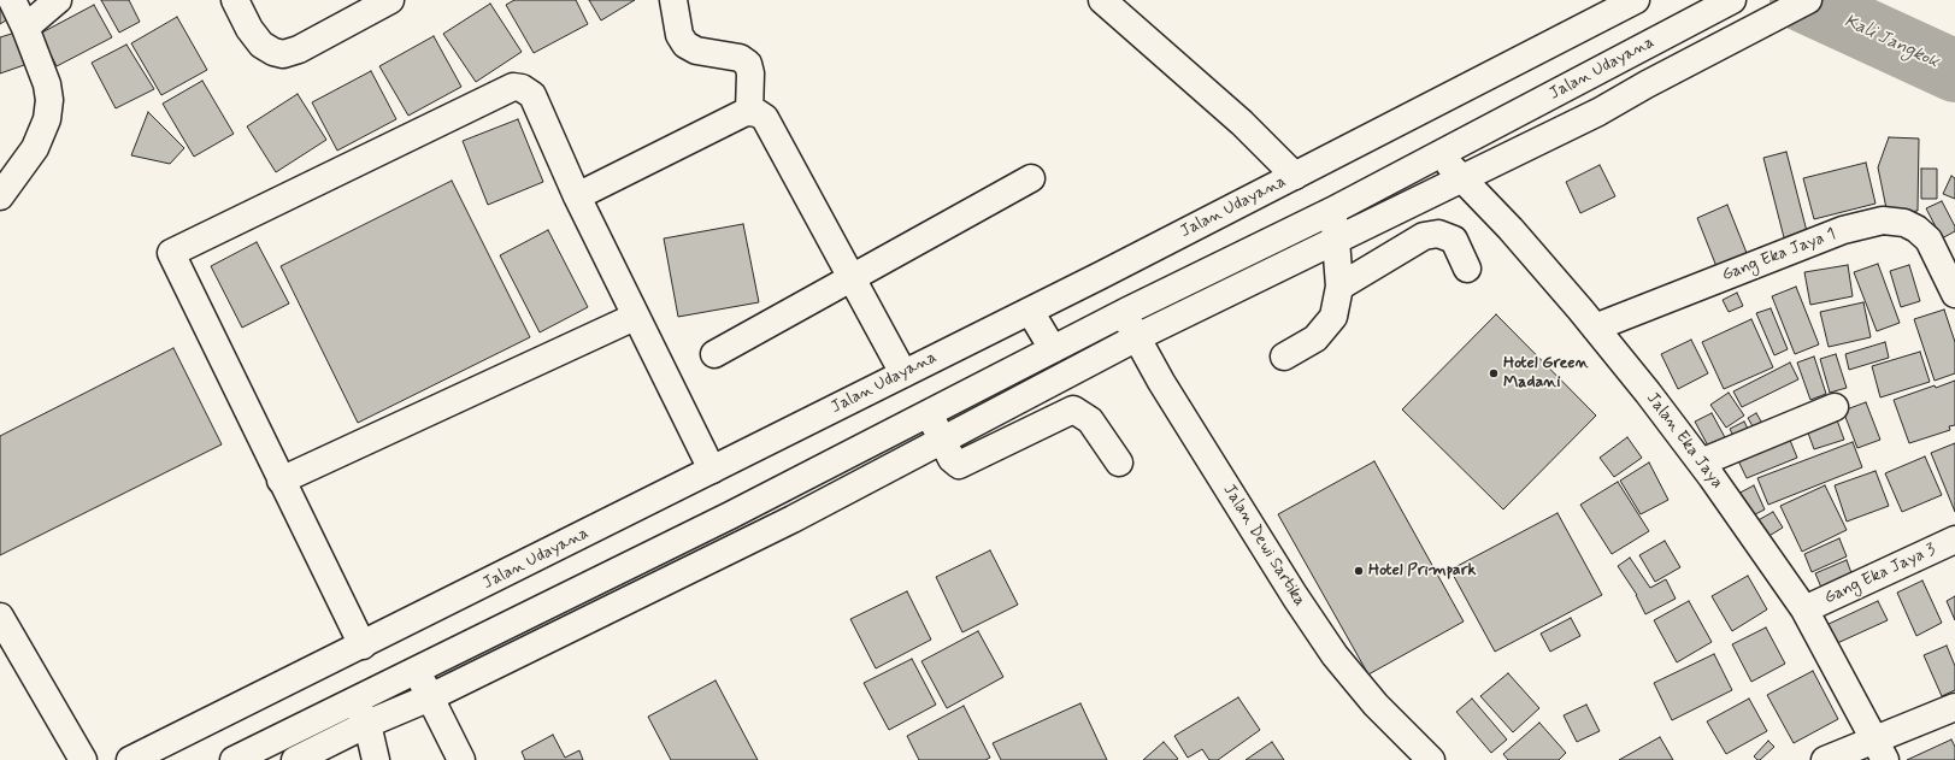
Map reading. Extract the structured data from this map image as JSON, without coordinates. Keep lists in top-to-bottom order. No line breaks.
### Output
{"streets":{"street":["Jalan Udayana","Gang Eka Jaya 1","Jalan Eka Jaya","Jalan Dewi Sartika","Gang Eka Jaya 3"]},"crossings":[["Jalan Udayana","Jalan Eka Jaya"],["Jalan Udayana","Jalan Dewi Sartika"],["Gang Eka Jaya 1","Jalan Eka Jaya"],["Jalan Eka Jaya","Gang Eka Jaya 3"]],"water":["Kali Jangkok"],"places":["Hotel Green Madani","Hotel Primpark"]}
